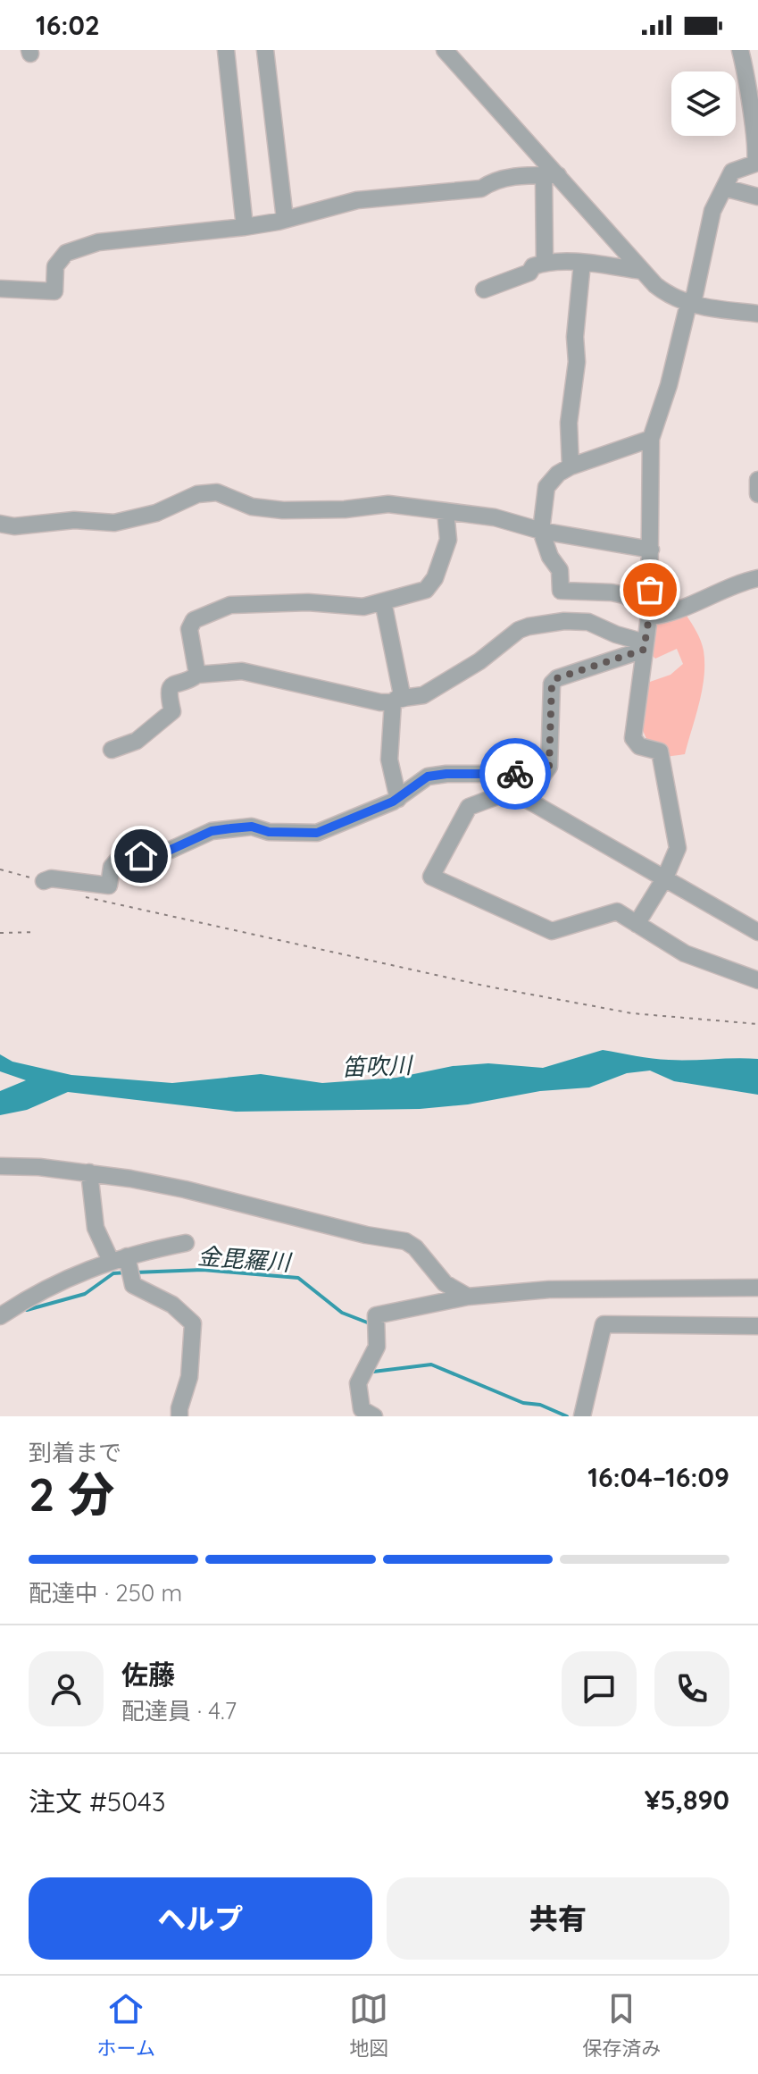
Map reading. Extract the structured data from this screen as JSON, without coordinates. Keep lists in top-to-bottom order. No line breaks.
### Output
{"water":["笛吹川","金毘羅川"],"page":{"status":"16:02","heading":["2 分","到着まで","16:04–16:09"],"panel":["佐藤","配達員 · 4.7","注文 #5043","¥5,890"],"bar":"配達中 · 250 m","buttons":["ヘルプ","共有"],"tabs":["ホーム","地図","保存済み"]}}
